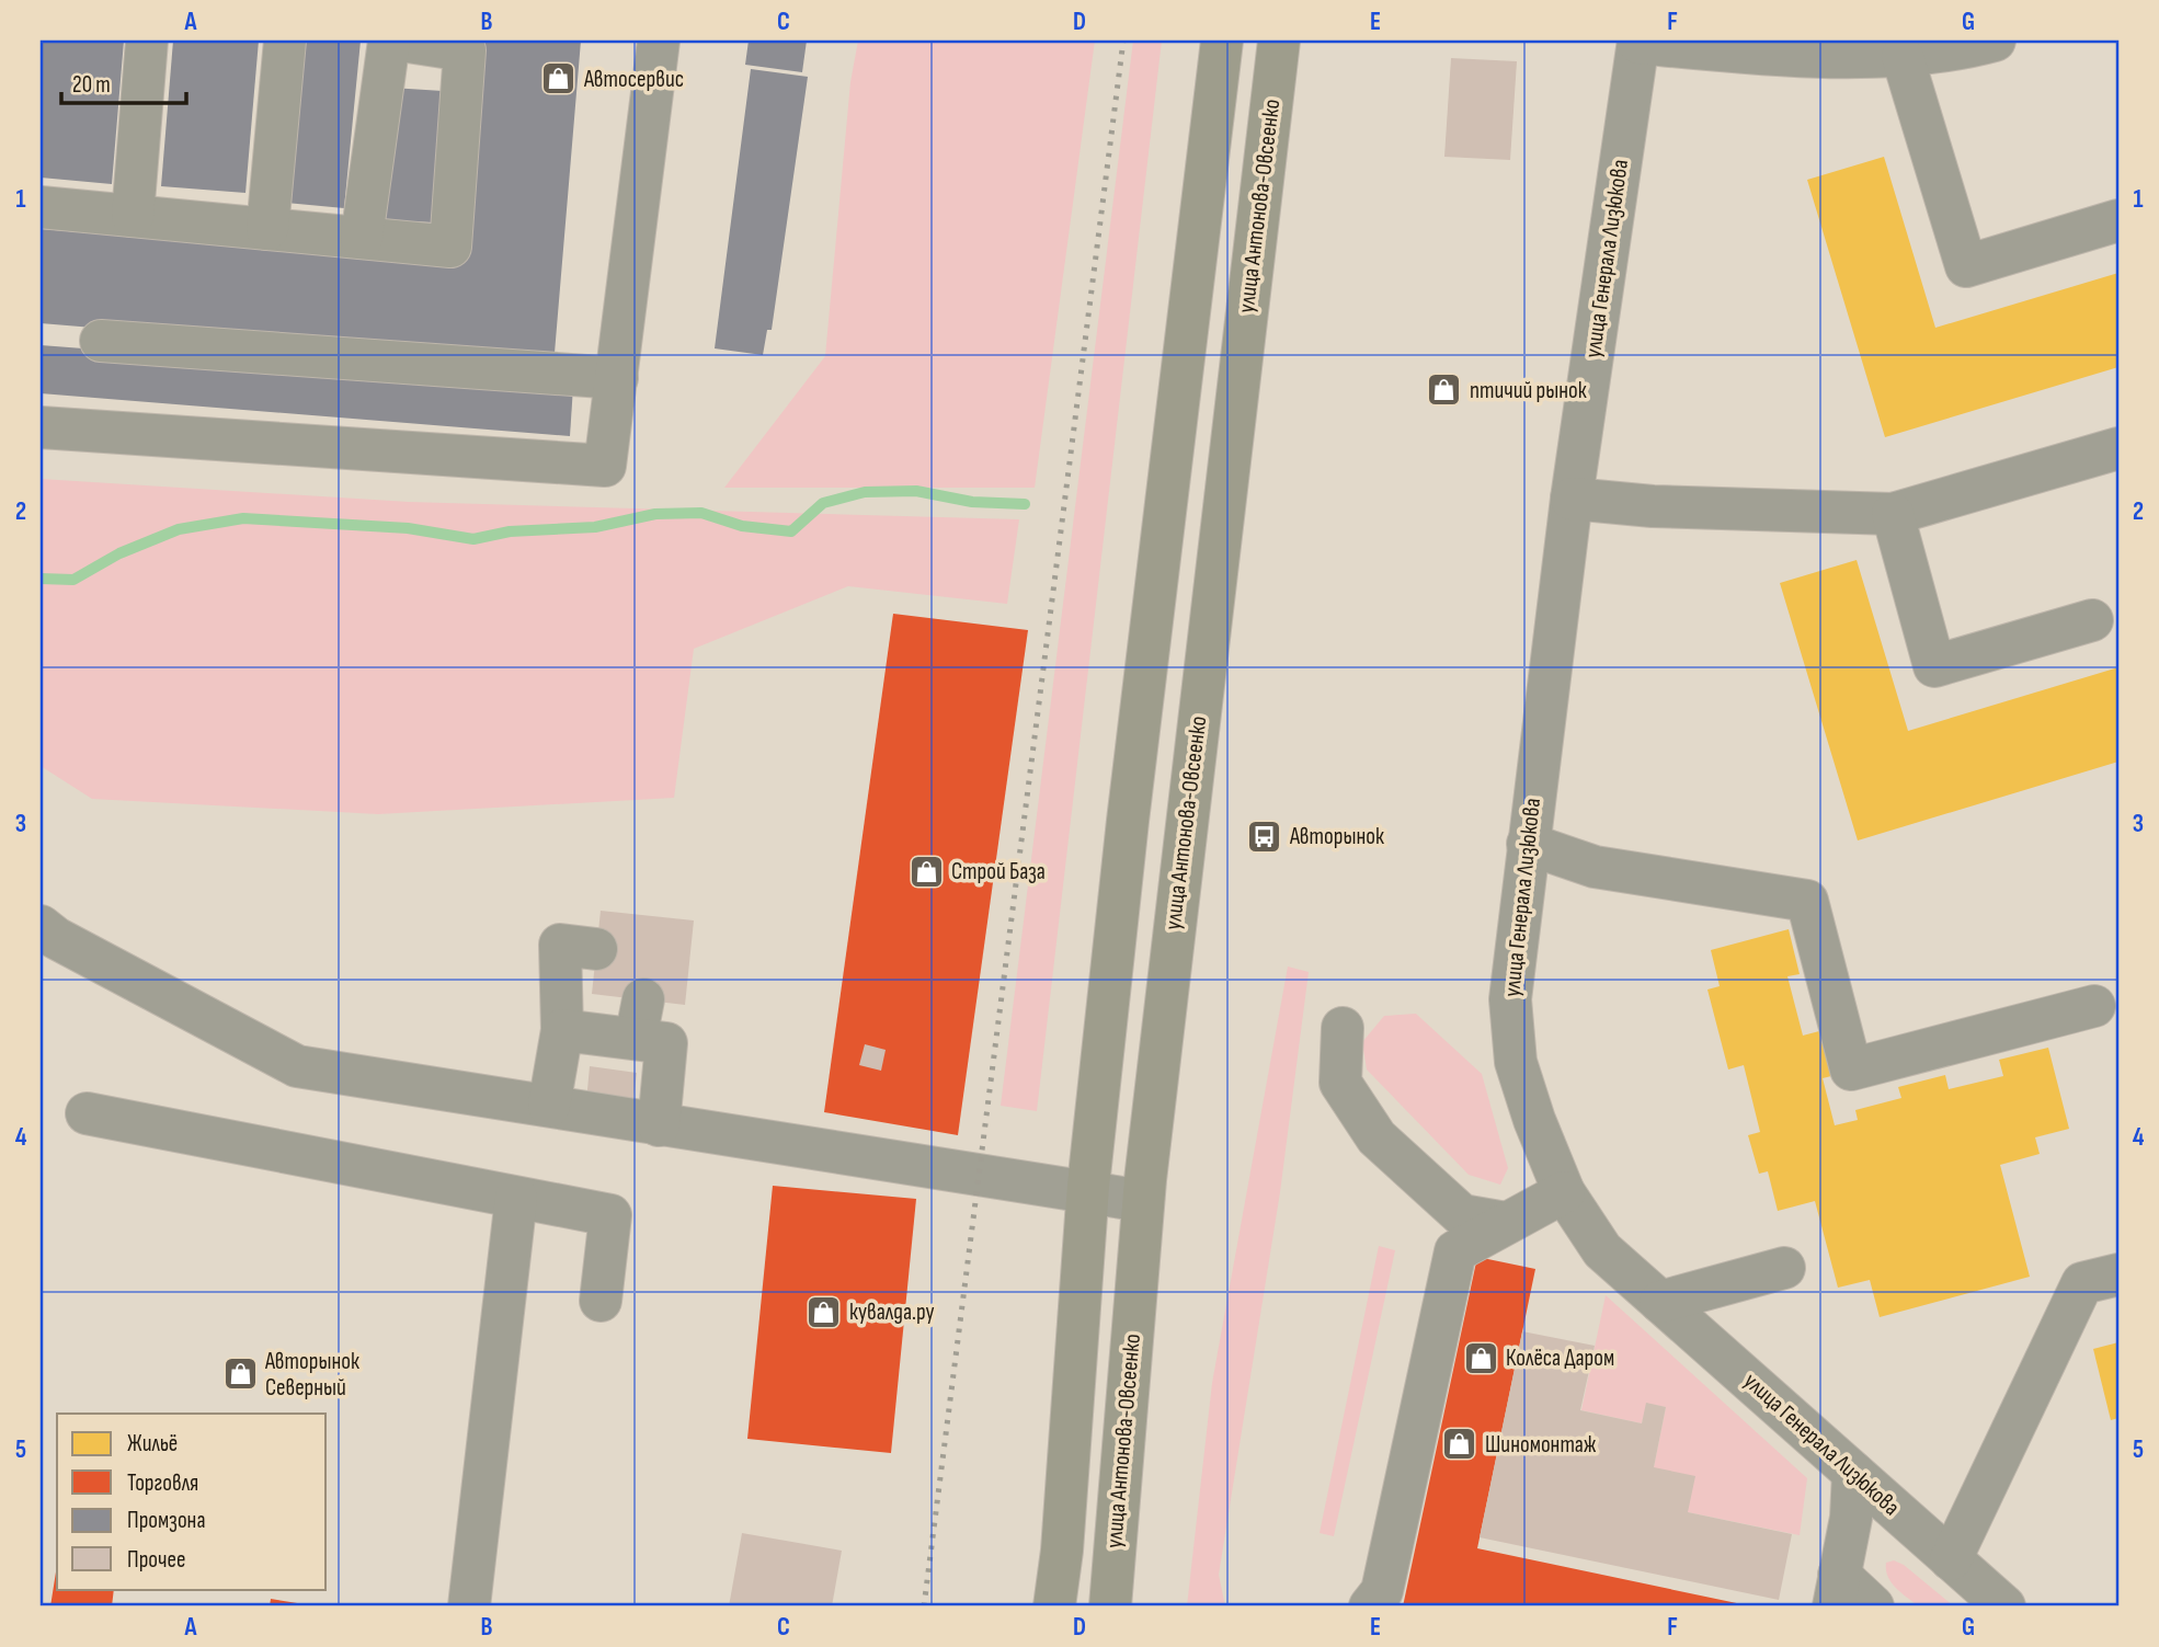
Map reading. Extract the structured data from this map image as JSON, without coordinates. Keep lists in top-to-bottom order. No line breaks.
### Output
{"streets":{"highway":["улица Антонова-Овсеенко"],"street":["улица Генерала Лизюкова"]},"places":{"shop":["Автосервис","птичий рынок","Строй База","кувалда.ру","Колёса Даром","Авторынок Северный","Шиномонтаж"],"bus stop":["Авторынок"]},"legend":["Жильё","Торговля","Промзона","Прочее"],"scale_bar":"20 m","grid":{"columns":["A","B","C","D","E","F","G"],"rows":["1","2","3","4","5"]}}
